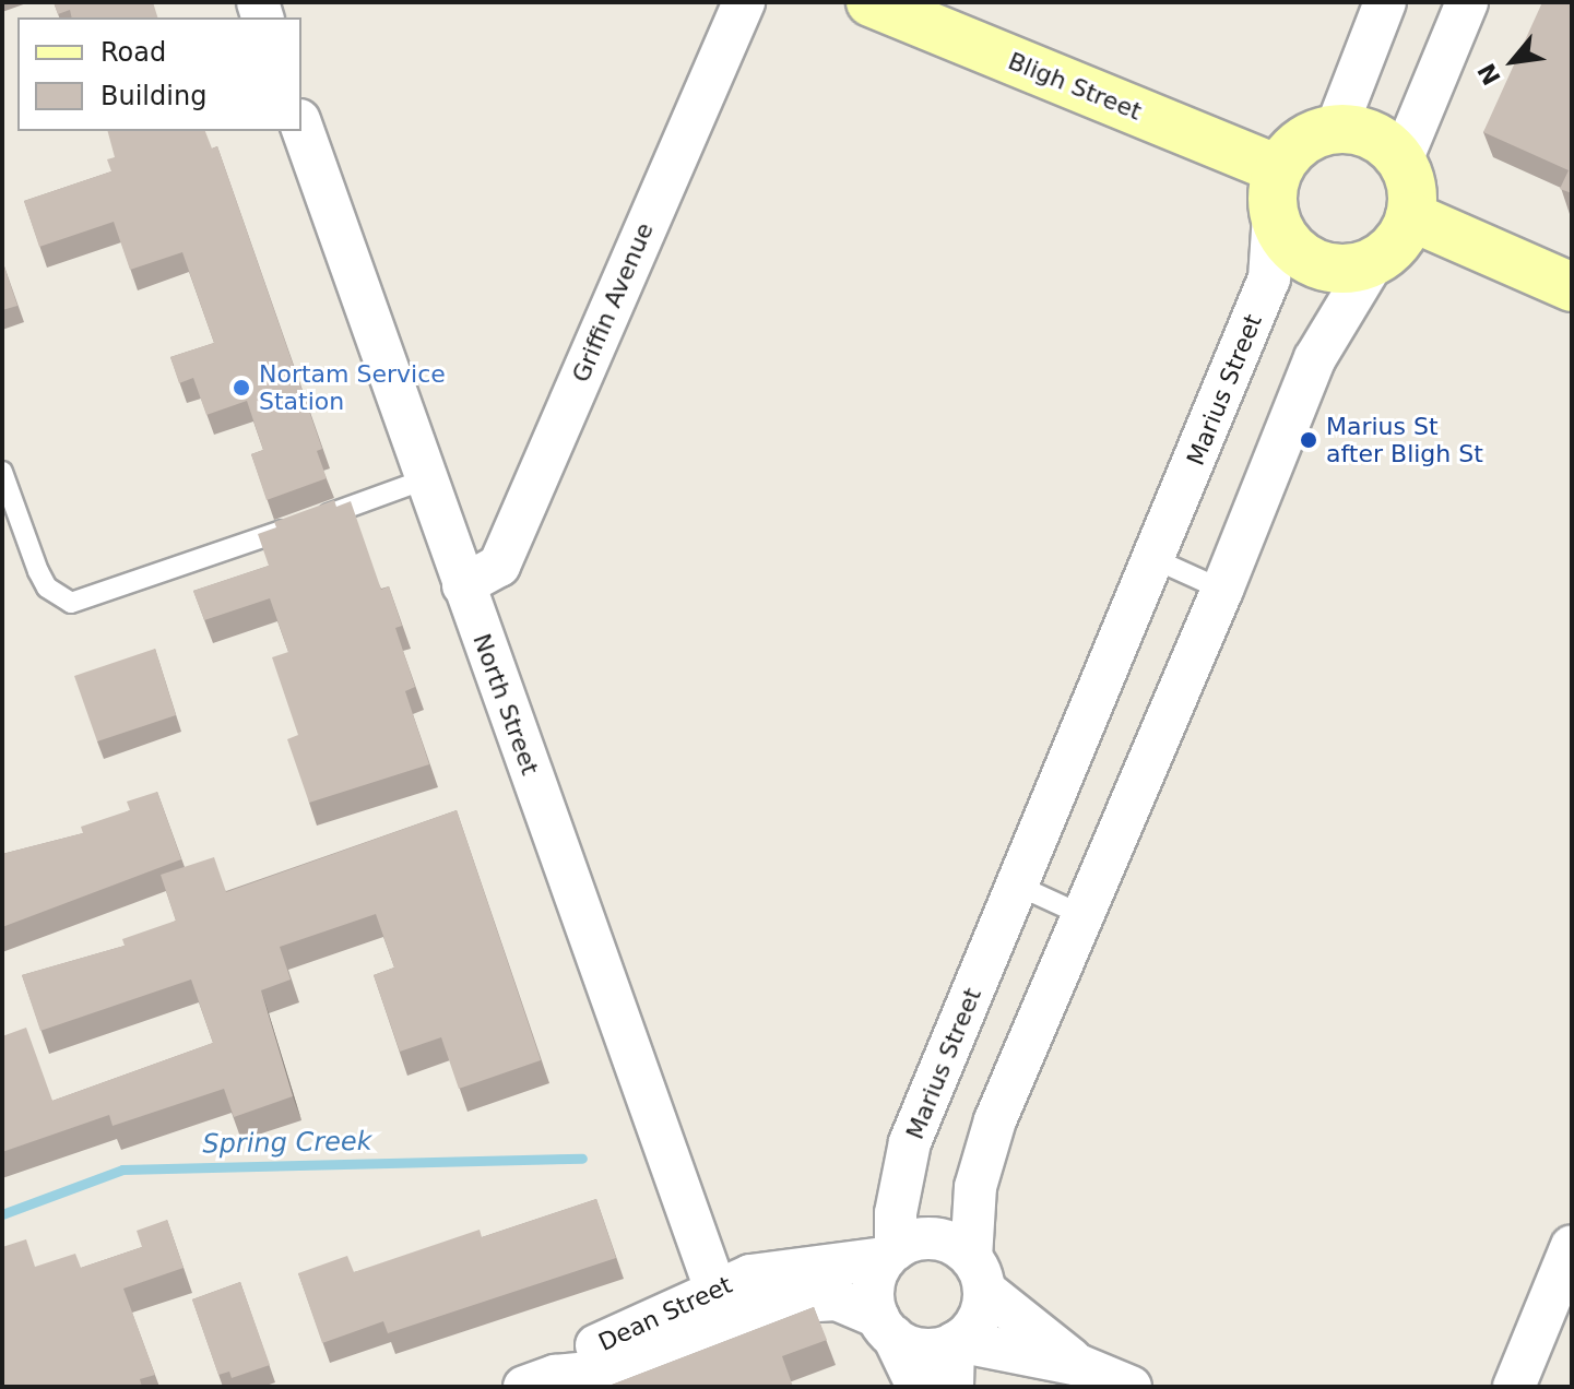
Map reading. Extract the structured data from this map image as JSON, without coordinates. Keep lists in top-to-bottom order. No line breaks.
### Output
{"streets":{"street":["Bligh Street","Griffin Avenue","Marius Street","North Street","Dean Street"]},"crossings":[["Bligh Street","Marius Street"],["Griffin Avenue","North Street"],["Marius Street","Dean Street"],["North Street","Dean Street"]],"water":["Spring Creek"],"places":["Nortam Service Station","Marius St after Bligh St"],"legend":["Road","Building"],"north":"bottom left"}
